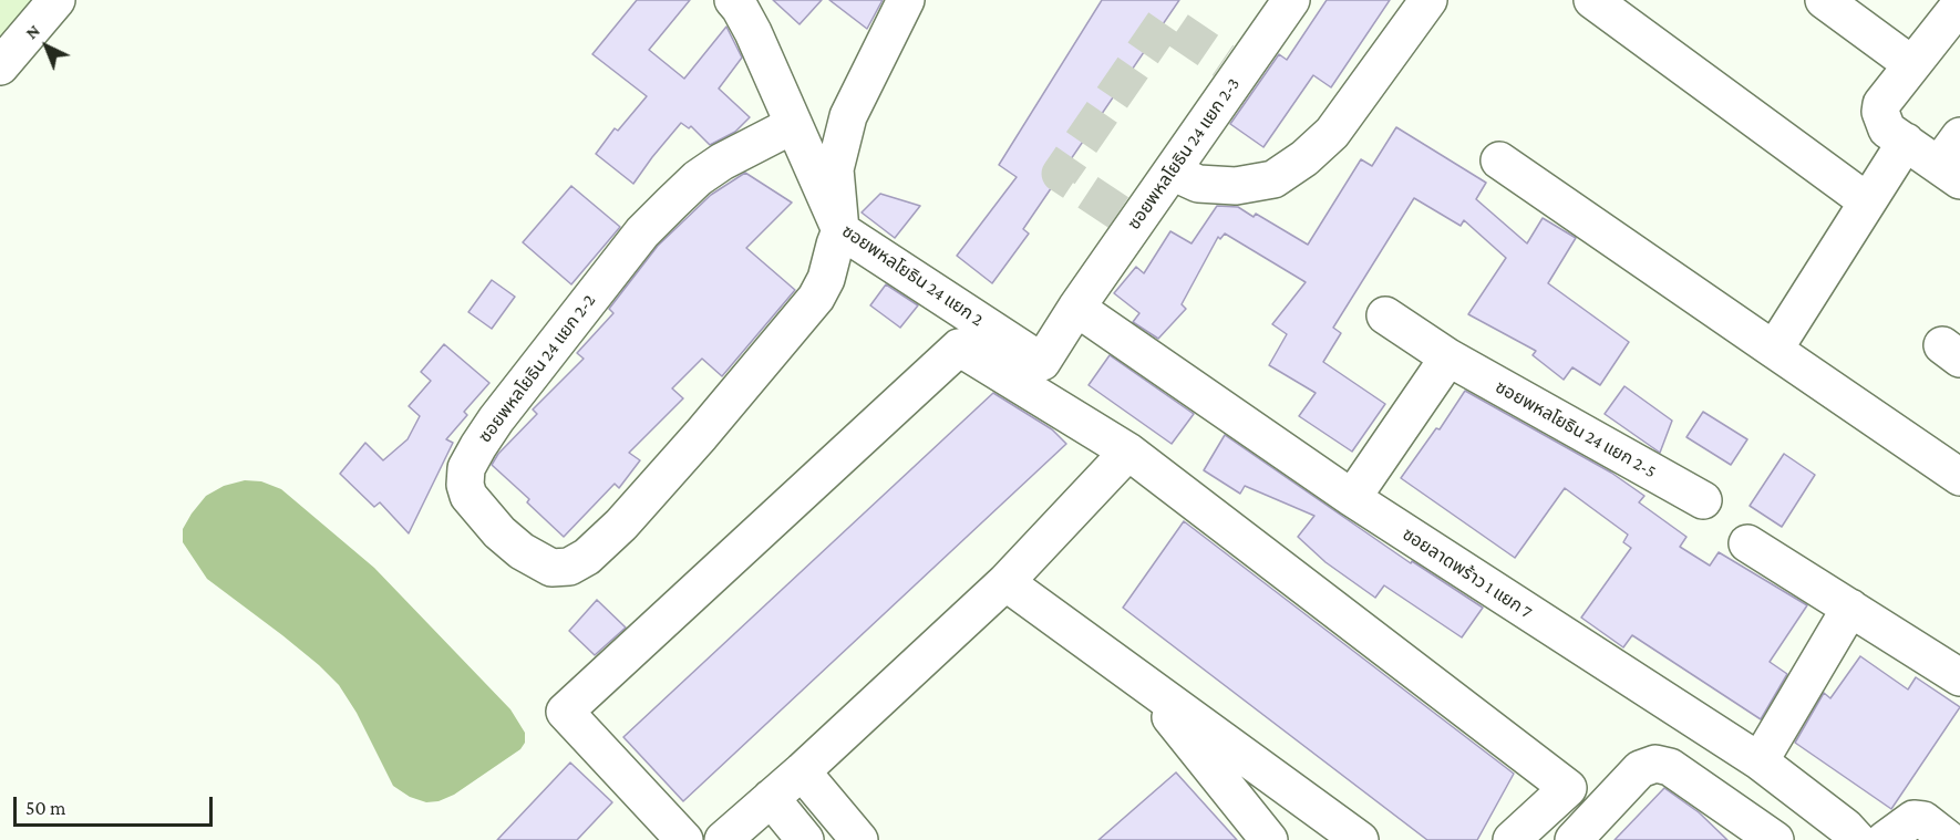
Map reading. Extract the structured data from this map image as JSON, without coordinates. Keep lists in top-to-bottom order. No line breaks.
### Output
{"streets":{"street":["ซอยพหลโยธิน 24 แยก 2-3","ซอยพหลโยธิน 24 แยก 2","ซอยพหลโยธิน 24 แยก 2-2","ซอยพหลโยธิน 24 แยก 2-5","ซอยลาดพร้าว 1 แยก 7"]},"crossings":[["ซอยพหลโยธิน 24 แยก 2-3","ซอยพหลโยธิน 24 แยก 2"],["ซอยพหลโยธิน 24 แยก 2-3","ซอยลาดพร้าว 1 แยก 7"],["ซอยพหลโยธิน 24 แยก 2","ซอยพหลโยธิน 24 แยก 2-2"],["ซอยพหลโยธิน 24 แยก 2","ซอยลาดพร้าว 1 แยก 7"]],"scale_bar":"50 m","north":"top left"}
